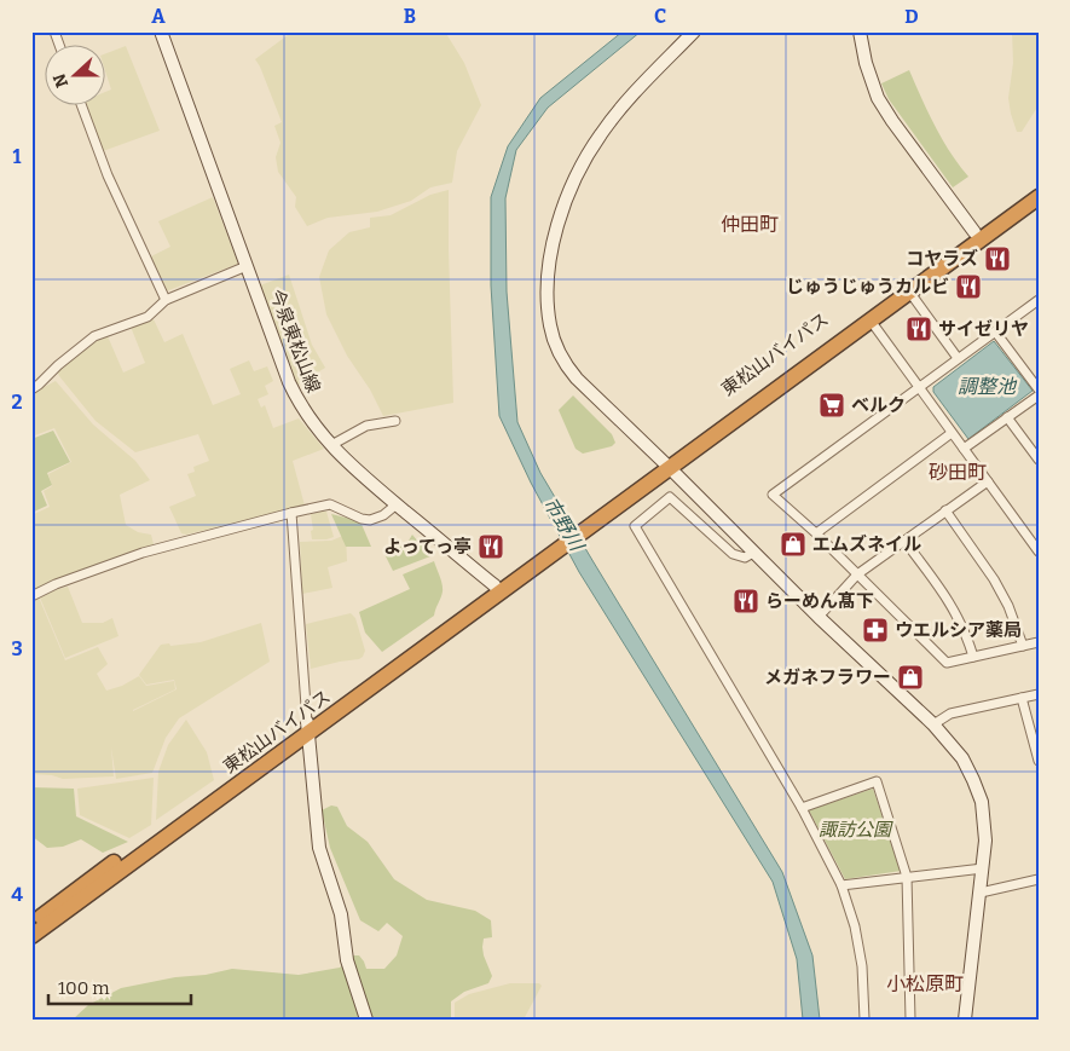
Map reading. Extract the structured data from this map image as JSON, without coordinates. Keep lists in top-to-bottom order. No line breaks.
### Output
{"streets":{"highway":["東松山バイパス"],"street":["今泉東松山線"]},"crossings":[["今泉東松山線","東松山バイパス"]],"districts":["仲田町","砂田町","小松原町"],"water":["調整池","市野川"],"parks":["諏訪公園"],"places":{"restaurant":["コヤラズ","じゅうじゅうカルビ","サイゼリヤ","よってっ亭","らーめん髙下"],"supermarket":["ベルク"],"shop":["エムズネイル","メガネフラワー"],"pharmacy":["ウエルシア薬局"]},"scale_bar":"100 m","north":"left","grid":{"columns":["A","B","C","D"],"rows":["1","2","3","4"]}}
